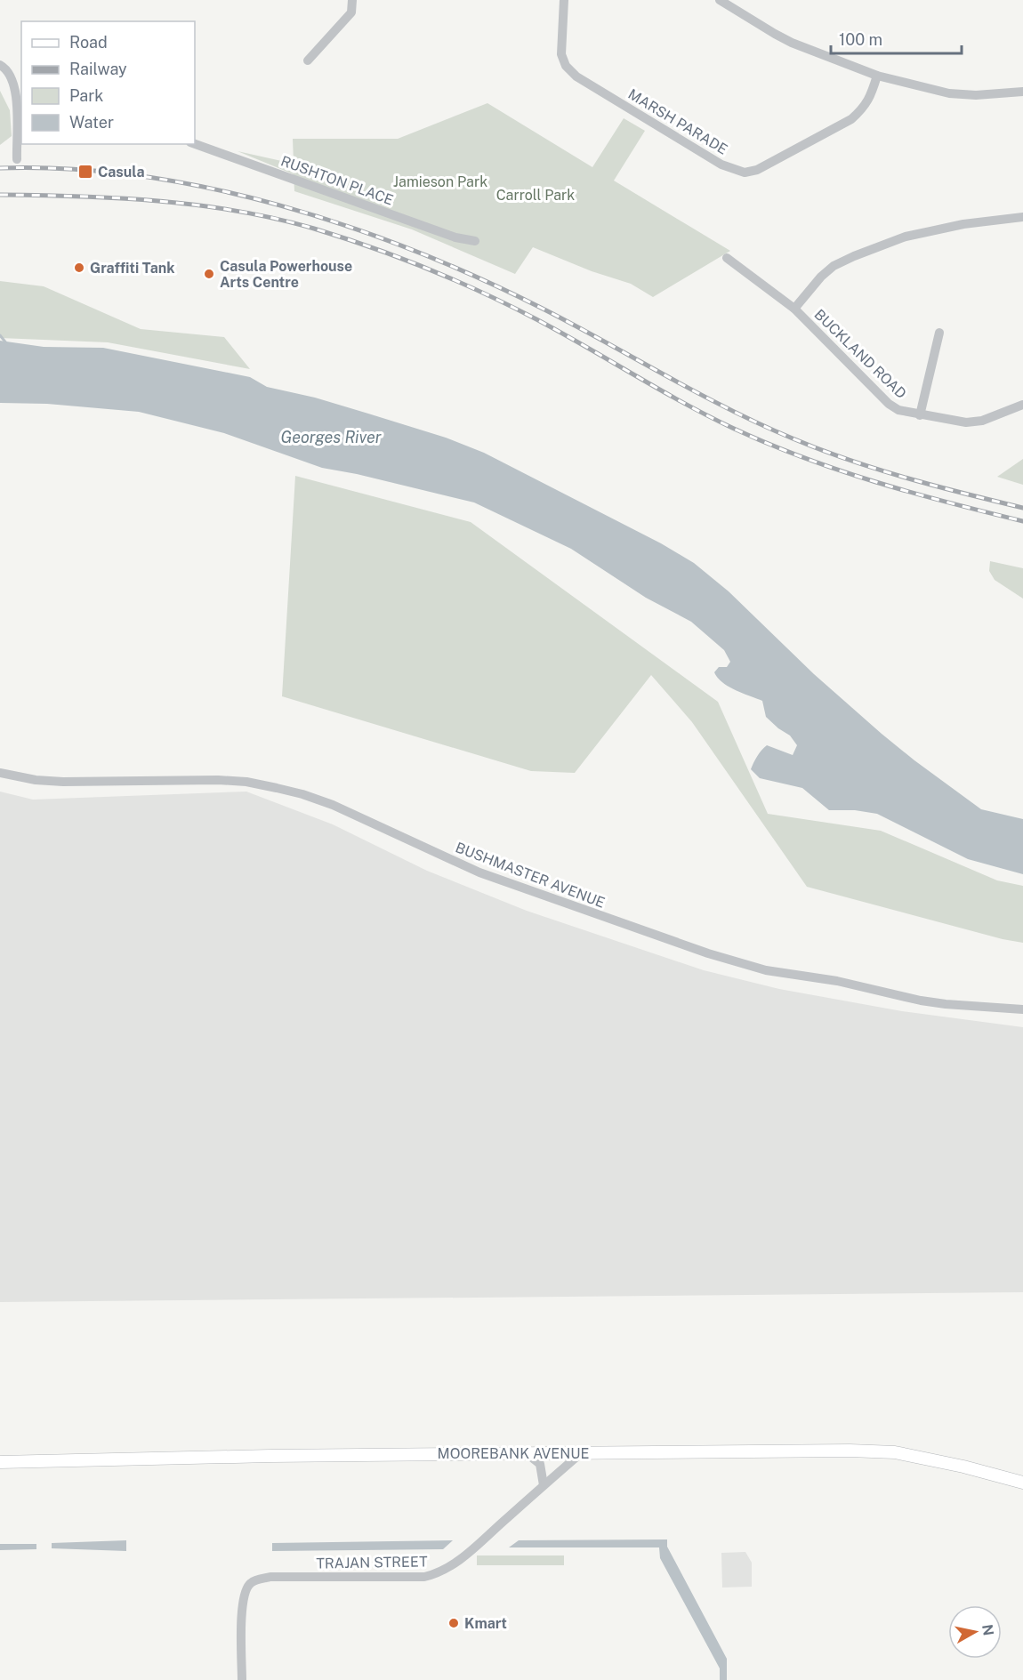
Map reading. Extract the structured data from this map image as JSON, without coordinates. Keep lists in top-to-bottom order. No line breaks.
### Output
{"streets":{"main road":["MOOREBANK AVENUE"],"street":["MARSH PARADE","RUSHTON PLACE","BUCKLAND ROAD","BUSHMASTER AVENUE","TRAJAN STREET"]},"crossings":[["MOOREBANK AVENUE","TRAJAN STREET"]],"water":["Georges River"],"parks":["Jamieson Park","Carroll Park"],"places":{"transit":["Casula"],"other":["Graffiti Tank","Casula Powerhouse Arts Centre","Kmart"]},"legend":["Road","Railway","Park","Water"],"scale_bar":"100 m","north":"right"}
